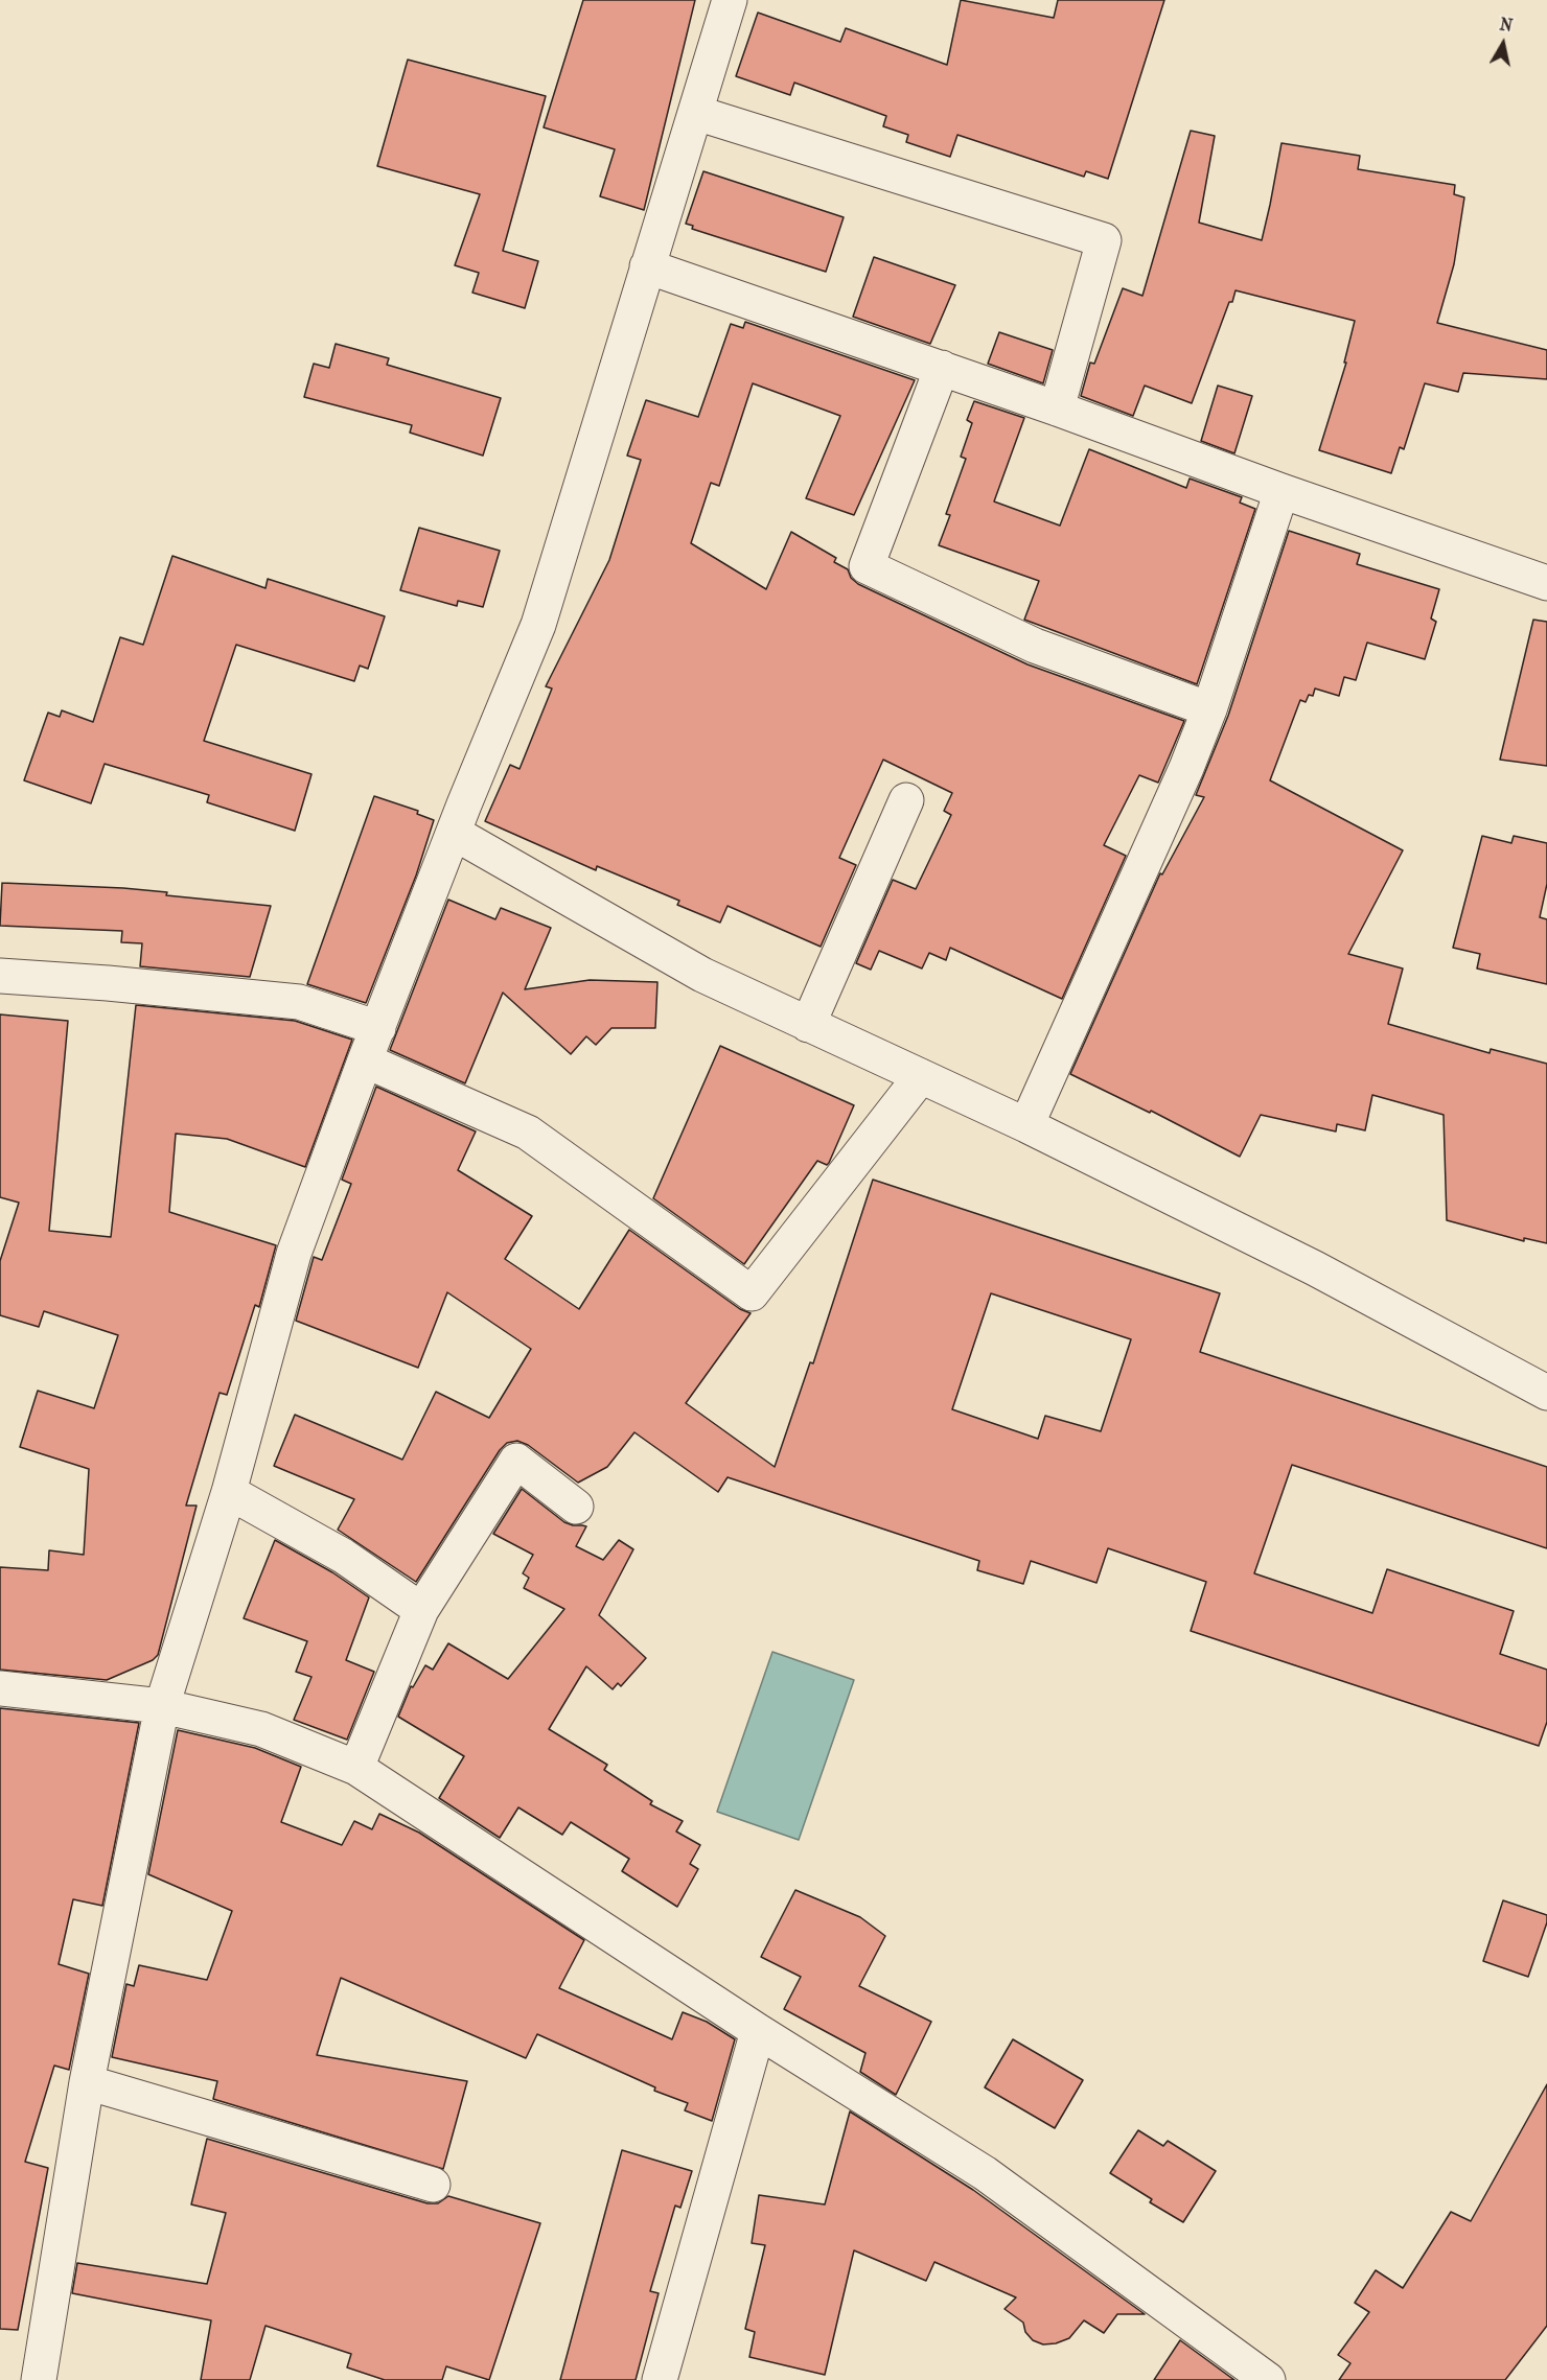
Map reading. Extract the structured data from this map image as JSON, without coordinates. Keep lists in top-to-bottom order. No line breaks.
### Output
{"north":"top"}
